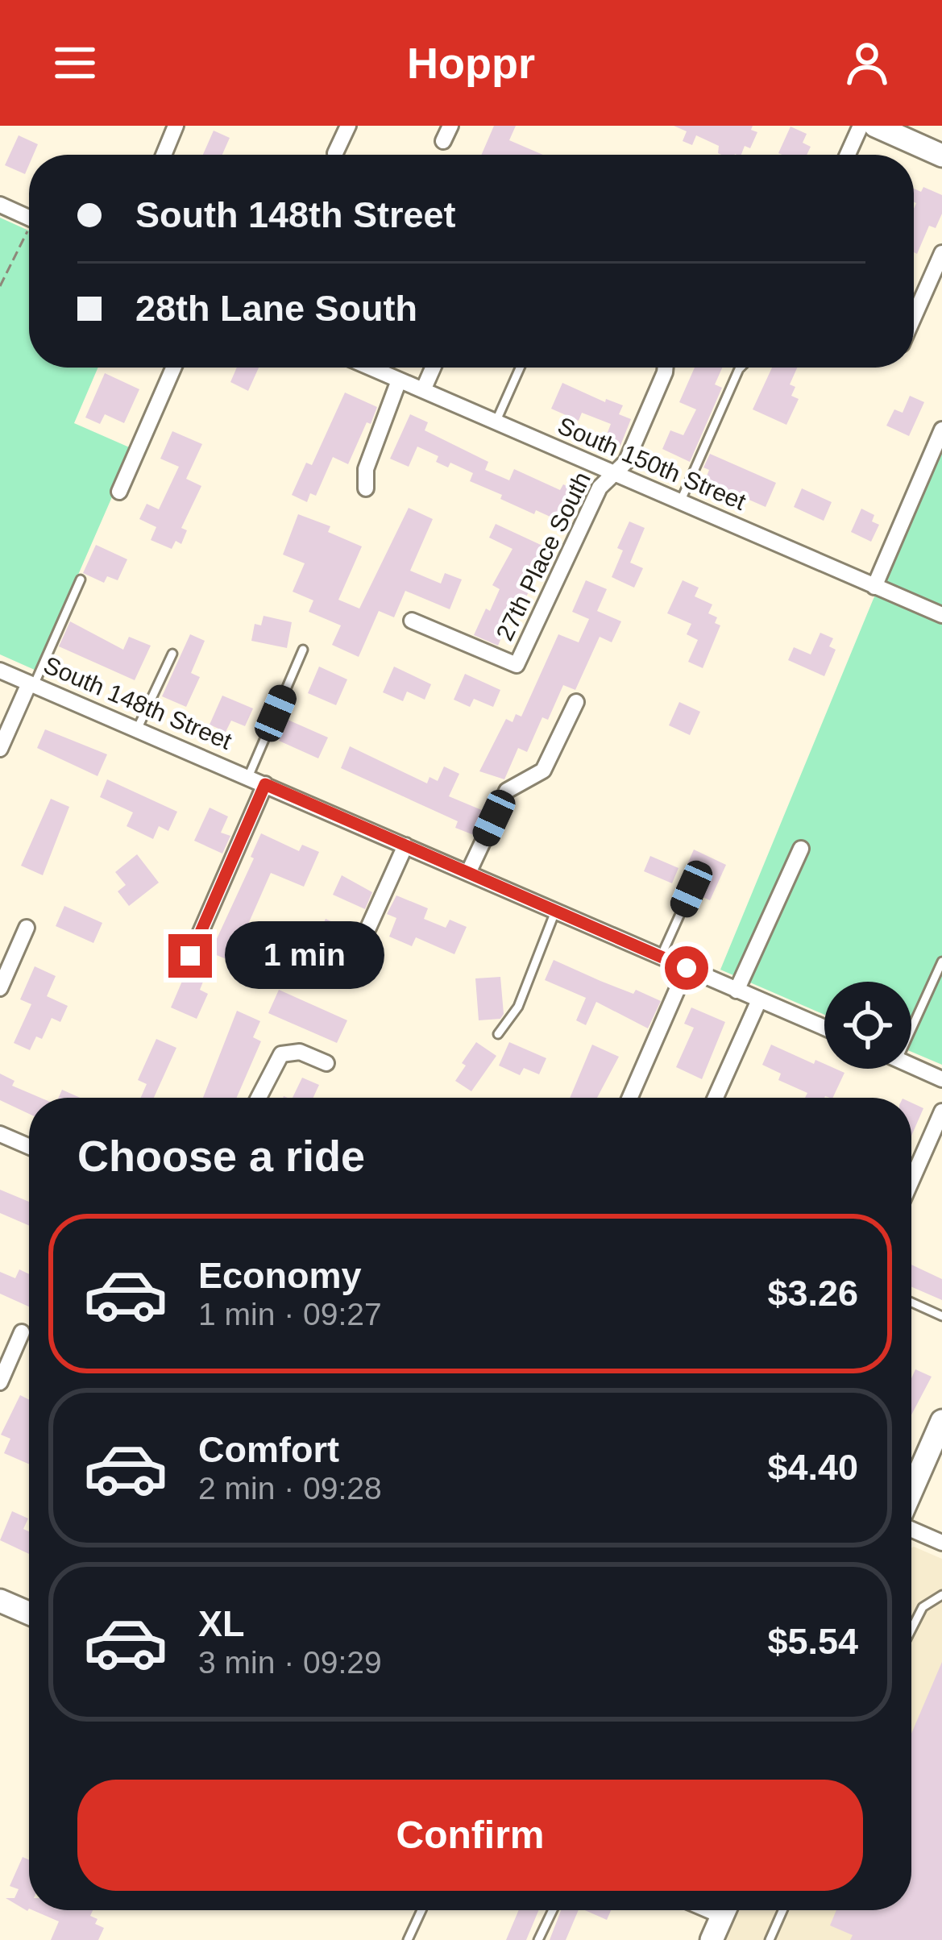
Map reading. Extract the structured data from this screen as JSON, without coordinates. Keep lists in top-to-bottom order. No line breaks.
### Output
{"streets":{"street":["South 150th Street","27th Place South","South 148th Street"]},"crossings":[["South 150th Street","27th Place South"]],"page":{"header":"Hoppr","banner":["South 148th Street","28th Lane South"],"bubble":"1 min","heading":"Choose a ride","list":[{"name":"Economy","note":"1 min · 09:27","value":"$3.26"},{"name":"Comfort","note":"2 min · 09:28","value":"$4.40"},{"name":"XL","note":"3 min · 09:29","value":"$5.54"}],"buttons":"Confirm"}}
